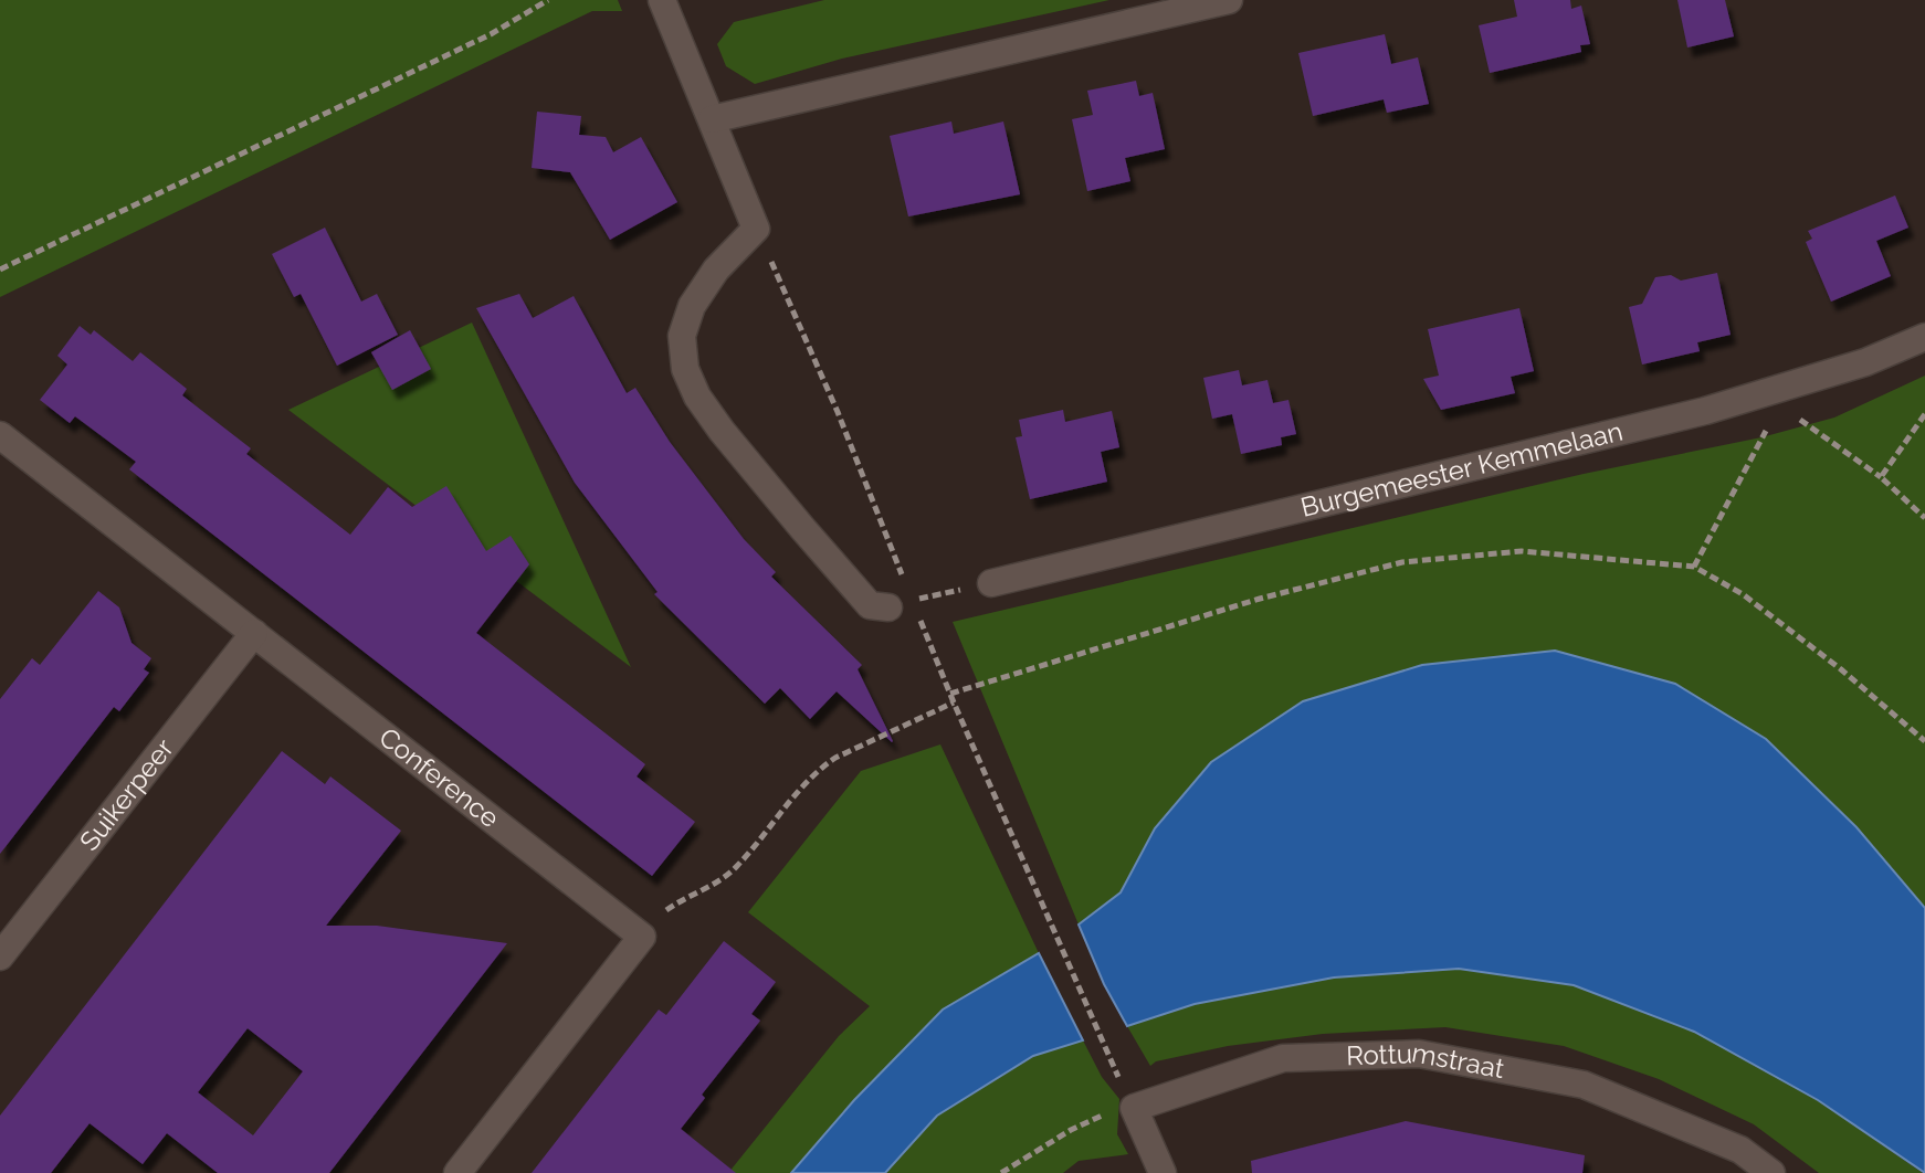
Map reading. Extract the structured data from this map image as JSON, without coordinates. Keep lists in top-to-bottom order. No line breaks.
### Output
{"streets":{"street":["Burgemeester Kemmelaan","Conference","Suikerpeer","Rottumstraat"]},"crossings":[["Conference","Suikerpeer"]]}
